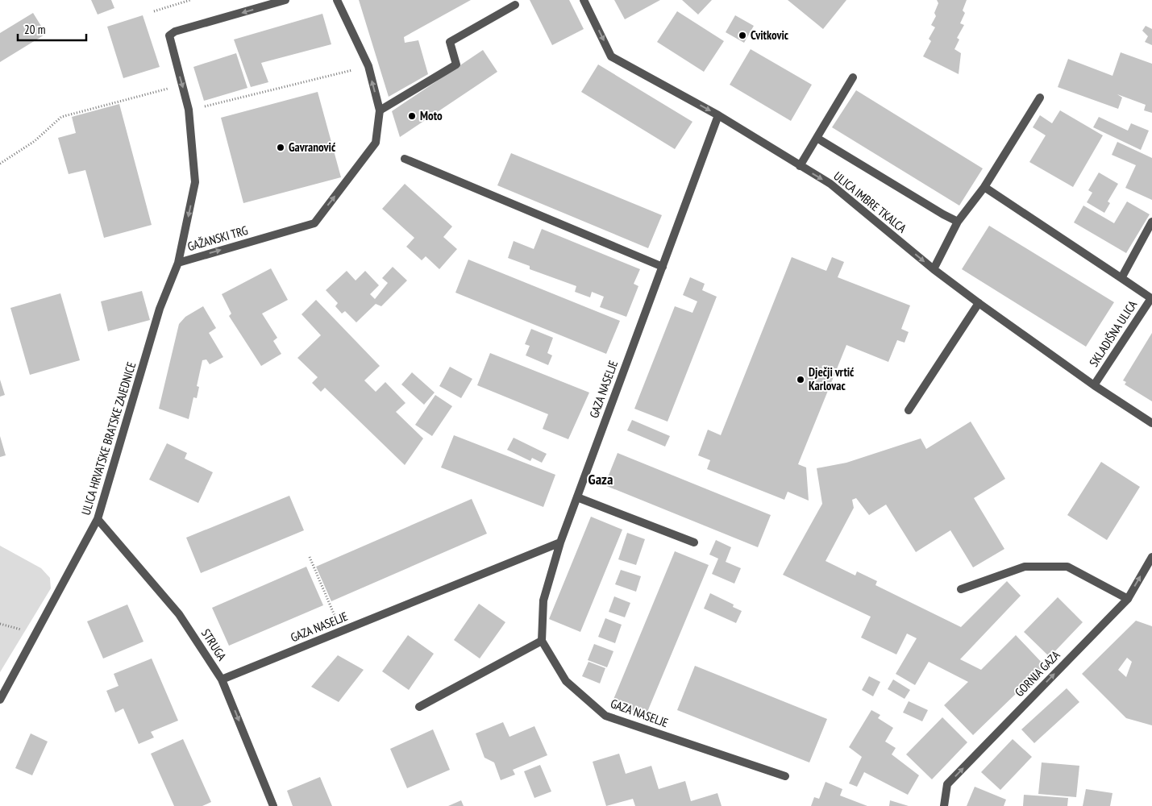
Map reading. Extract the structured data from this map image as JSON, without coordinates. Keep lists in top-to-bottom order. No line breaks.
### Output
{"streets":{"street":["ULICA IMBRE TKALCA","GAŽANSKI TRG","SKLADIŠNA ULICA","GAZA NASELJE","ULICA HRVATSKE BRATSKE ZAJEDNICE","STRUGA","GORNJA GAZA"]},"crossings":[["ULICA IMBRE TKALCA","SKLADIŠNA ULICA"],["ULICA IMBRE TKALCA","GAZA NASELJE"],["GAŽANSKI TRG","ULICA HRVATSKE BRATSKE ZAJEDNICE"],["GAZA NASELJE","STRUGA"],["ULICA HRVATSKE BRATSKE ZAJEDNICE","STRUGA"]],"one_way":["STRUGA","GORNJA GAZA"],"districts":["Gaza"],"places":["Cvitkovic","Moto","Gavranović","Dječji vrtić Karlovac"],"scale_bar":"20 m"}
